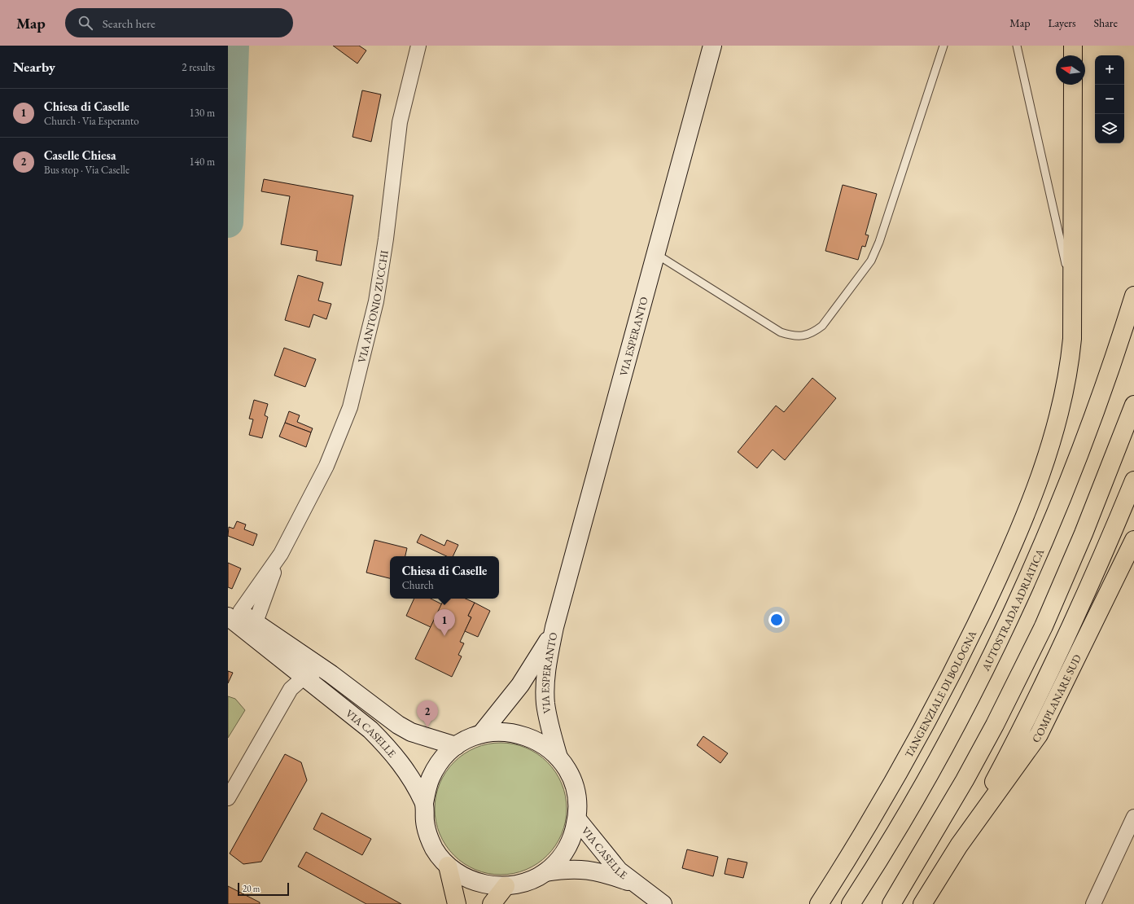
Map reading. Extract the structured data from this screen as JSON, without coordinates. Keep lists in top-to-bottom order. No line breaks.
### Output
{"streets":{"highway":["AUTOSTRADA ADRIATICA","TANGENZIALE DI BOLOGNA","COMPLANARE SUD"],"main road":["VIA ESPERANTO","VIA CASELLE"],"street":["VIA ANTONIO ZUCCHI"]},"crossings":[["VIA ANTONIO ZUCCHI","VIA CASELLE"]],"scale_bar":"20 m","north":"left","page":{"header":"Map","search":"Search here","nav":["Map","Layers","Share"],"heading":["Nearby","2 results"],"map_buttons":["+","−"],"list":[{"mark":"1","name":"Chiesa di Caselle","note":"Church · Via Esperanto","value":"130 m"},{"mark":"2","name":"Caselle Chiesa","note":"Bus stop · Via Caselle","value":"140 m"}],"popup":["Chiesa di Caselle","Church"],"pins":["1","2"],"scale":"20 m"}}
